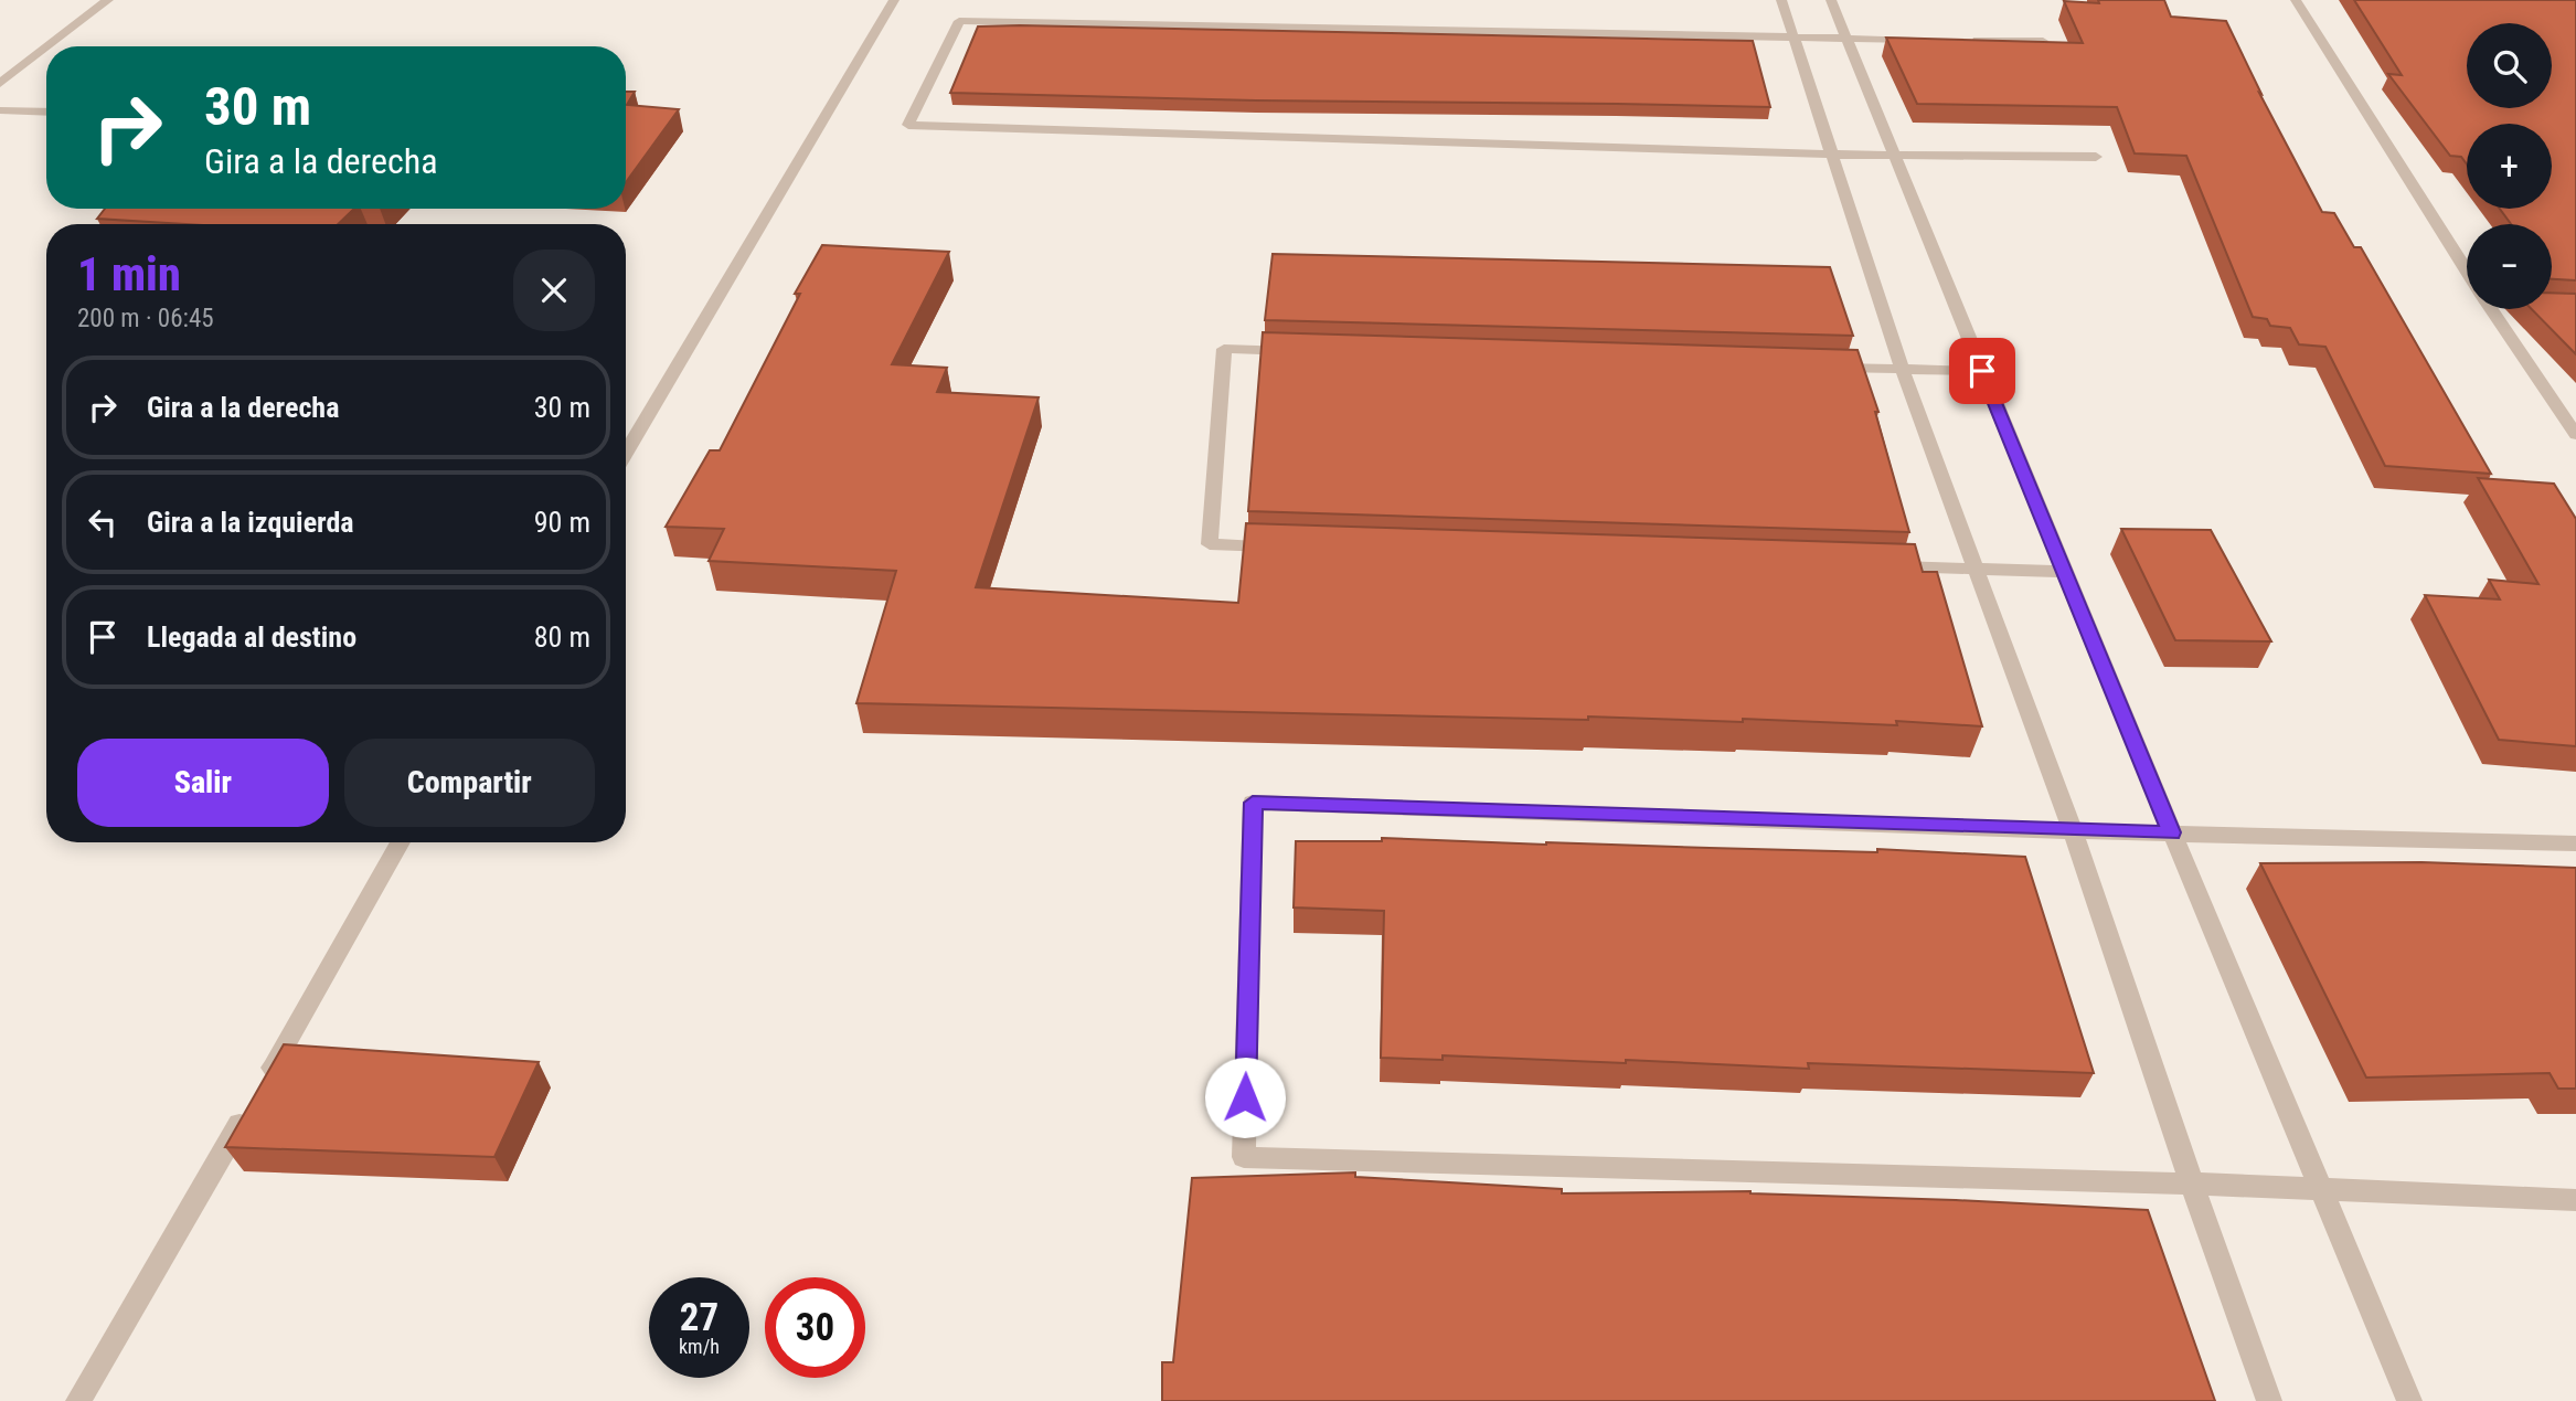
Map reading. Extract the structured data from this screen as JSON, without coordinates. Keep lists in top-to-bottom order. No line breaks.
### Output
{"page":{"map_buttons":["+","−"],"turn":["30 m","Gira a la derecha"],"heading":["1 min","200 m · 06:45"],"list":[{"name":"Gira a la derecha","value":"30 m"},{"name":"Gira a la izquierda","value":"90 m"},{"name":"Llegada al destino","value":"80 m"}],"buttons":["Salir","Compartir"],"speed":"27 km/h","limit":"30"}}
